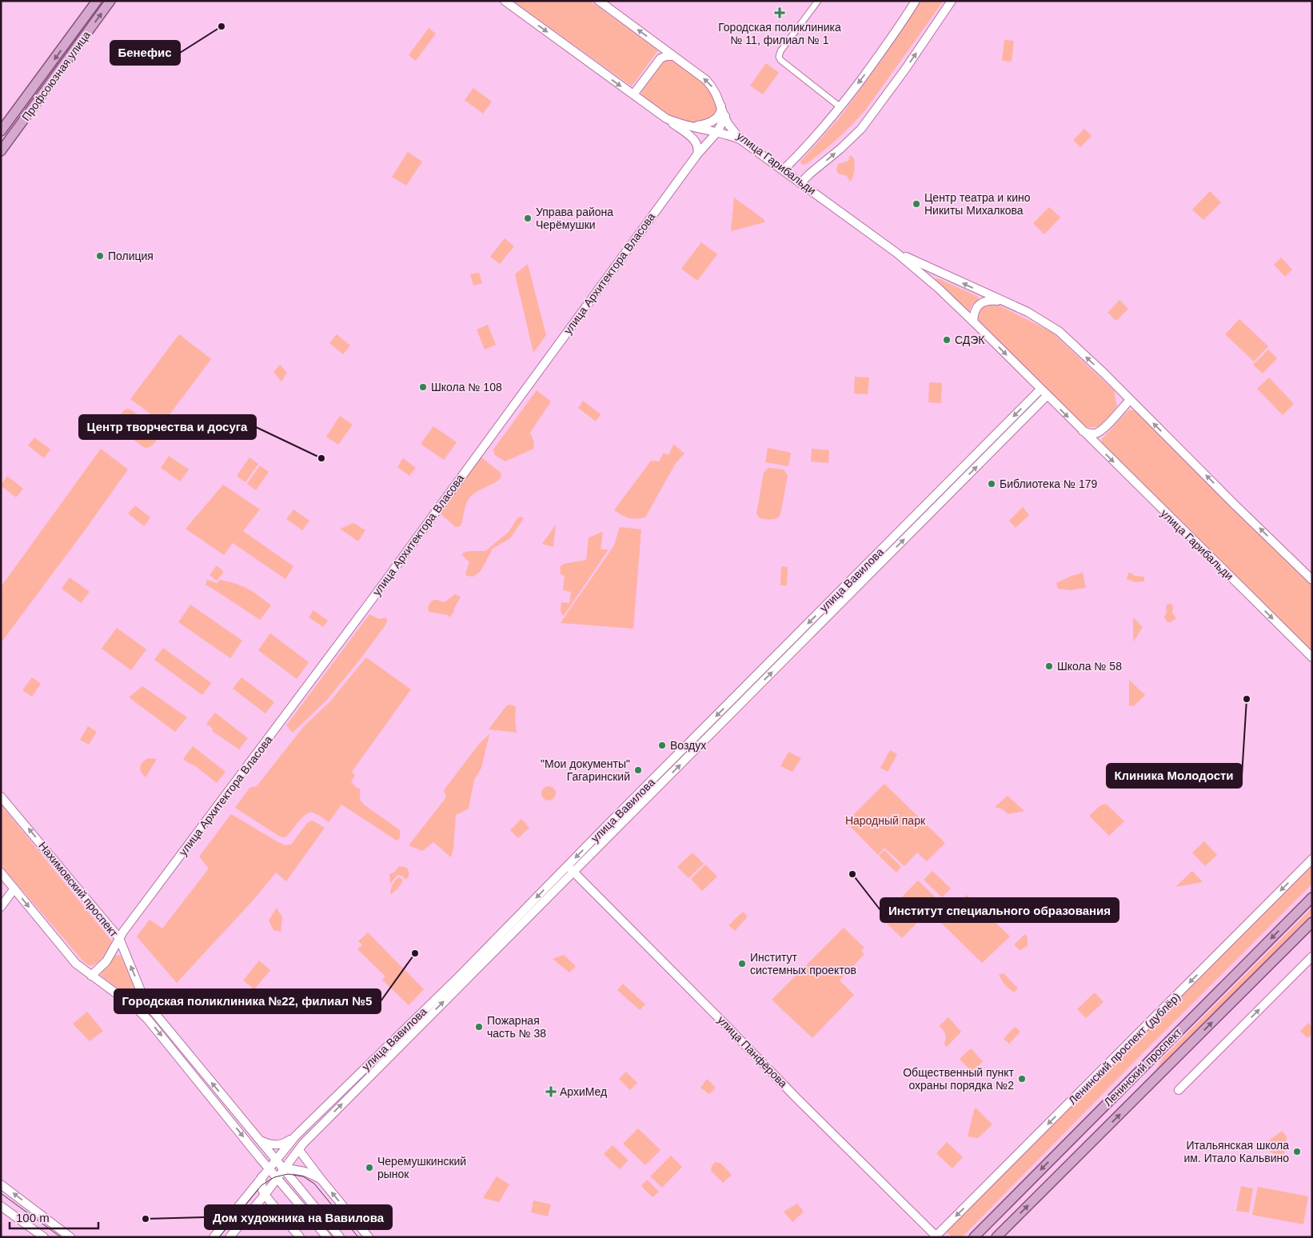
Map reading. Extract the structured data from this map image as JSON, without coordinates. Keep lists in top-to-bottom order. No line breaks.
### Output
{"streets":{"main road":["Профсоюзная улица","Ленинский проспект"],"street":["улица Гарибальди","улица Архитектора Власова","улица Вавилова","Нахимовский проспект","Ленинский проспект (дублёр)","улица Панфёрова"]},"crossings":[["улица Гарибальди","улица Архитектора Власова"],["улица Гарибальди","улица Вавилова"],["улица Архитектора Власова","Нахимовский проспект"],["улица Вавилова","Нахимовский проспект"],["улица Вавилова","улица Панфёрова"],["Ленинский проспект (дублёр)","улица Панфёрова"]],"parks":["Народный парк"],"places":{"health":["Городская поликлиника № 11, филиал № 1","АрхиМед"],"other":["Бенефис","Центр театра и кино Никиты Михалкова","Управа района Черёмушки","Полиция","СДЭК","Школа № 108","Центр творчества и досуга","Библиотека № 179","Школа № 58","Клиника Молодости","Воздух","\"Мои документы\" Гагаринский","Институт специального образования","Городская поликлиника №22, филиал №5","Институт системных проектов","Пожарная часть № 38","Общественный пункт охраны порядка №2","Итальянская школа им. Итало Кальвино","Черемушкинский рынок","Дом художника на Вавилова"]},"scale_bar":"100 m"}
